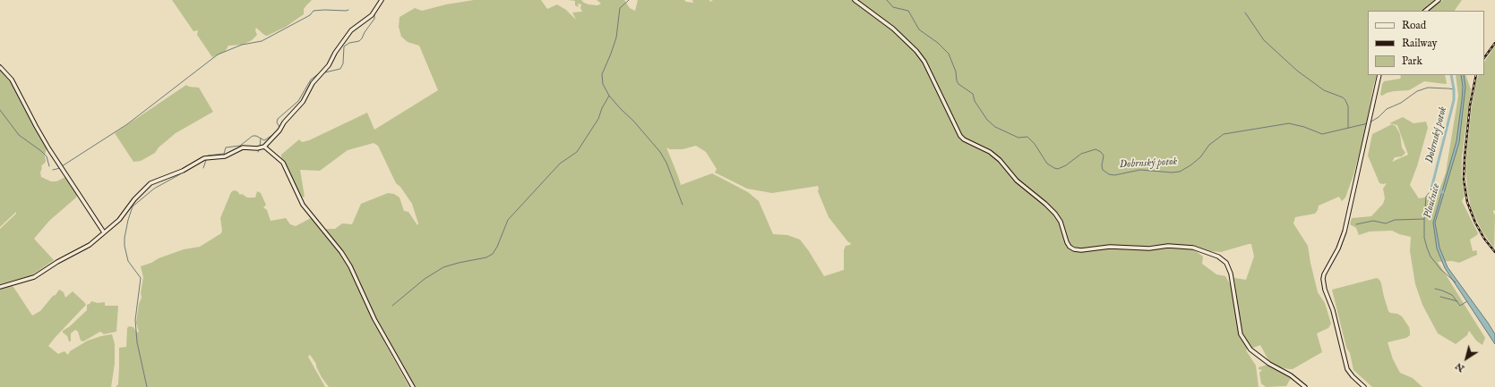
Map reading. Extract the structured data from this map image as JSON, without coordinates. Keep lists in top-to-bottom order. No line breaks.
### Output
{"water":["Dobrnský potok","Ploučnice"],"legend":["Road","Railway","Park"],"north":"bottom left"}
